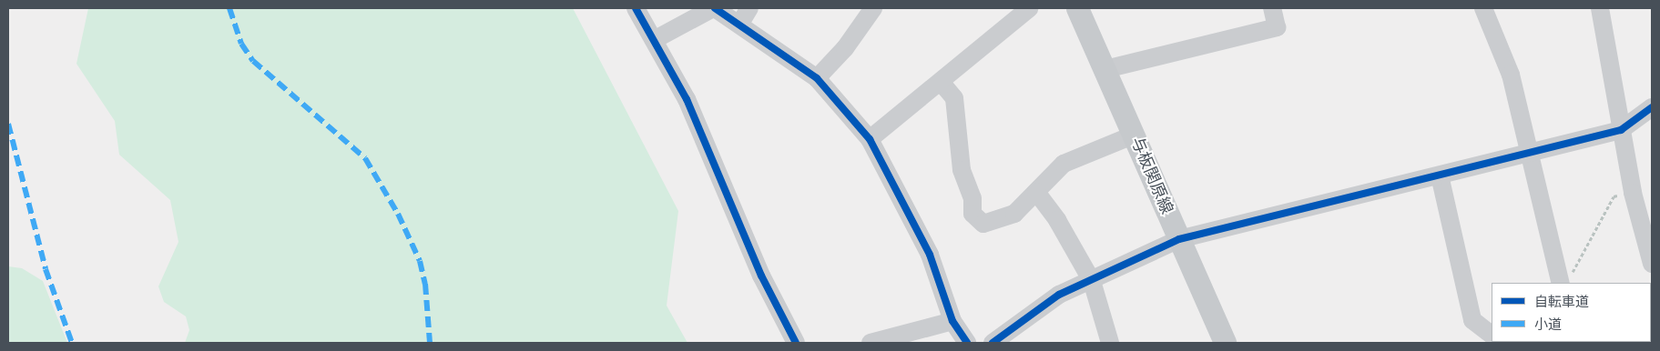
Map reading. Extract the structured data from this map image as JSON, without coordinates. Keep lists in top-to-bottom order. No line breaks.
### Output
{"streets":{"main road":["与板関原線"]},"legend":["自転車道","小道"]}
